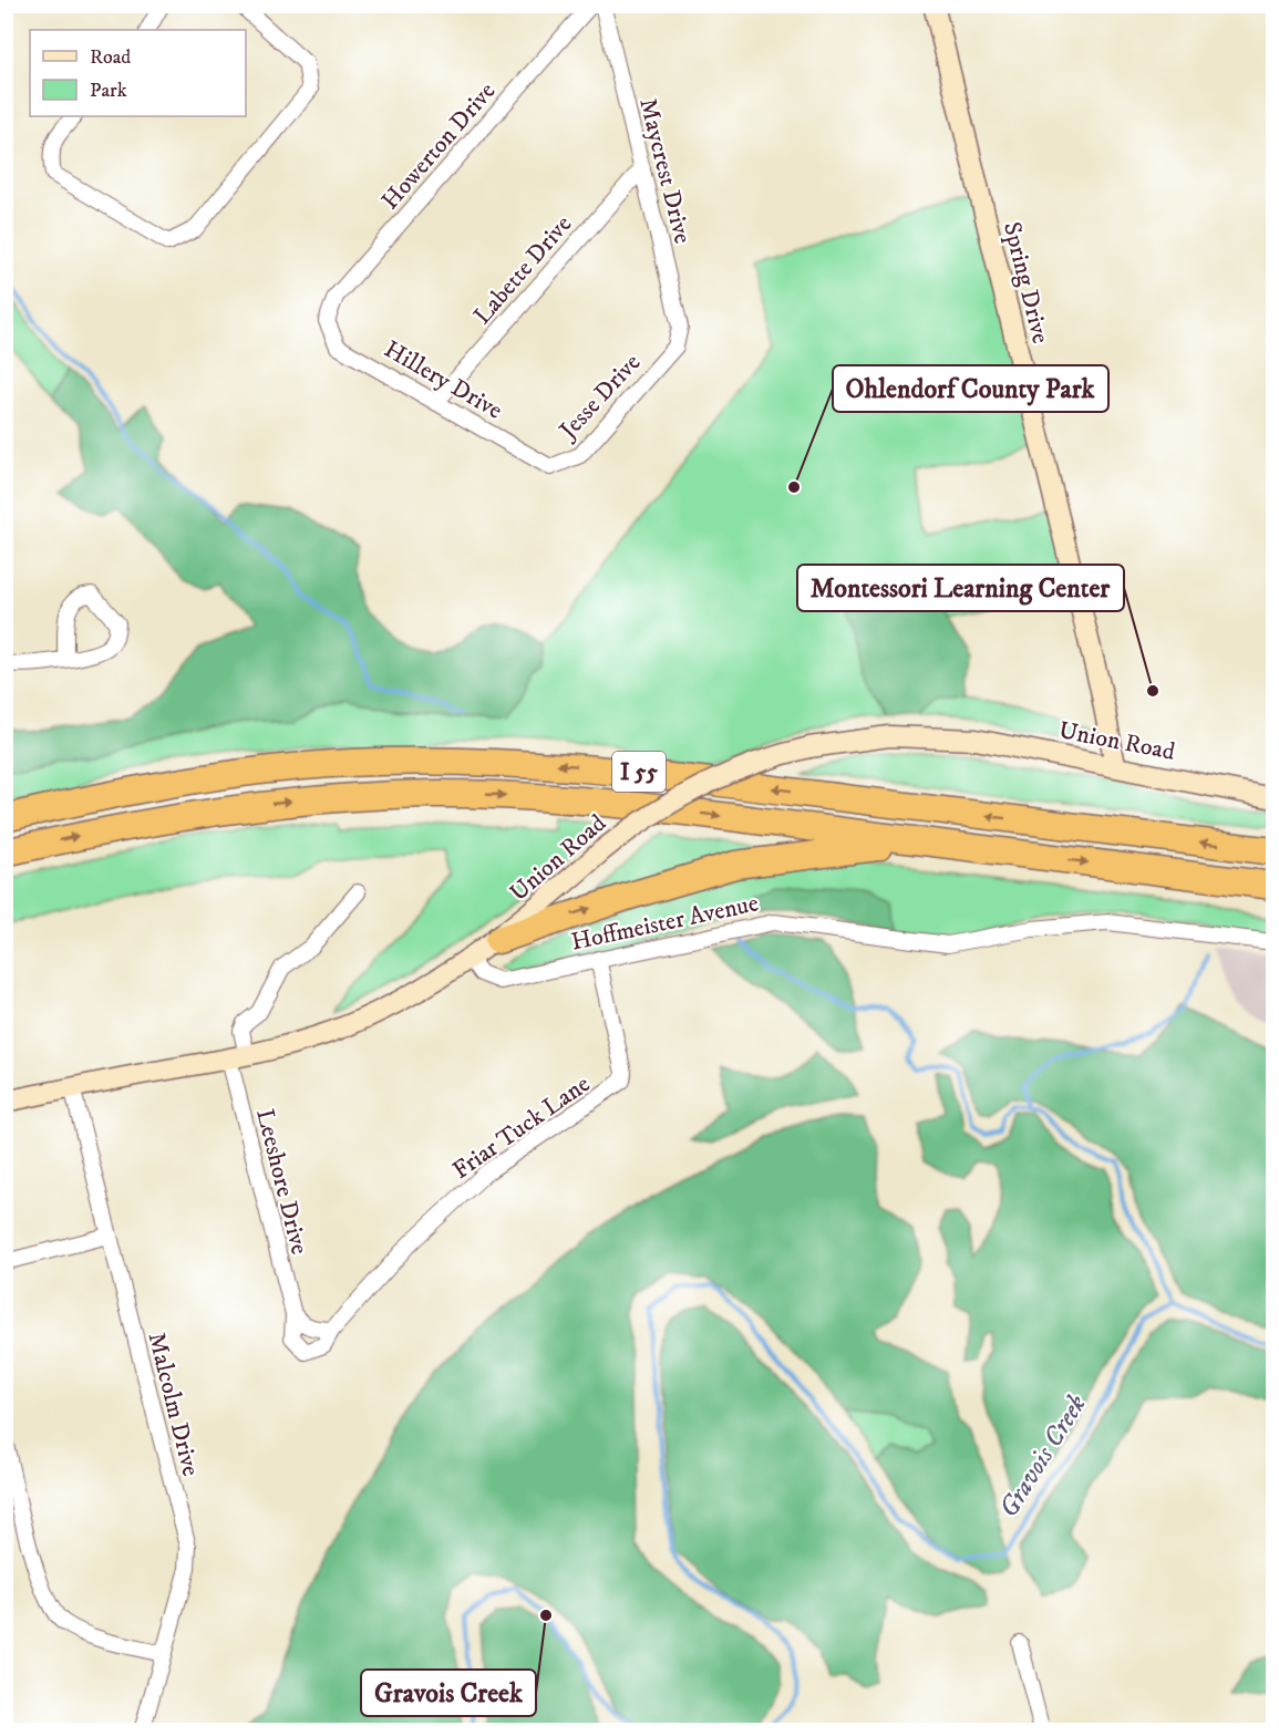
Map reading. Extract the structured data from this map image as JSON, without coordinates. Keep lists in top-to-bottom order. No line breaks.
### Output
{"streets":{"highway":["I 55"],"main road":["Spring Drive","Union Road"],"street":["Howerton Drive","Maycrest Drive","Labette Drive","Hillery Drive","Jesse Drive","Hoffmeister Avenue","Friar Tuck Lane","Leeshore Drive","Malcolm Drive"]},"crossings":[["Howerton Drive","Hillery Drive"],["Maycrest Drive","Labette Drive"],["Maycrest Drive","Jesse Drive"],["Labette Drive","Hillery Drive"],["Spring Drive","Union Road"],["Hillery Drive","Jesse Drive"],["Union Road","Hoffmeister Avenue"],["Union Road","Leeshore Drive"],["Union Road","Malcolm Drive"],["Hoffmeister Avenue","Friar Tuck Lane"],["Friar Tuck Lane","Leeshore Drive"]],"water":["Gravois Creek"],"places":["Ohlendorf County Park","Montessori Learning Center","Gravois Creek"],"legend":["Road","Park"]}
